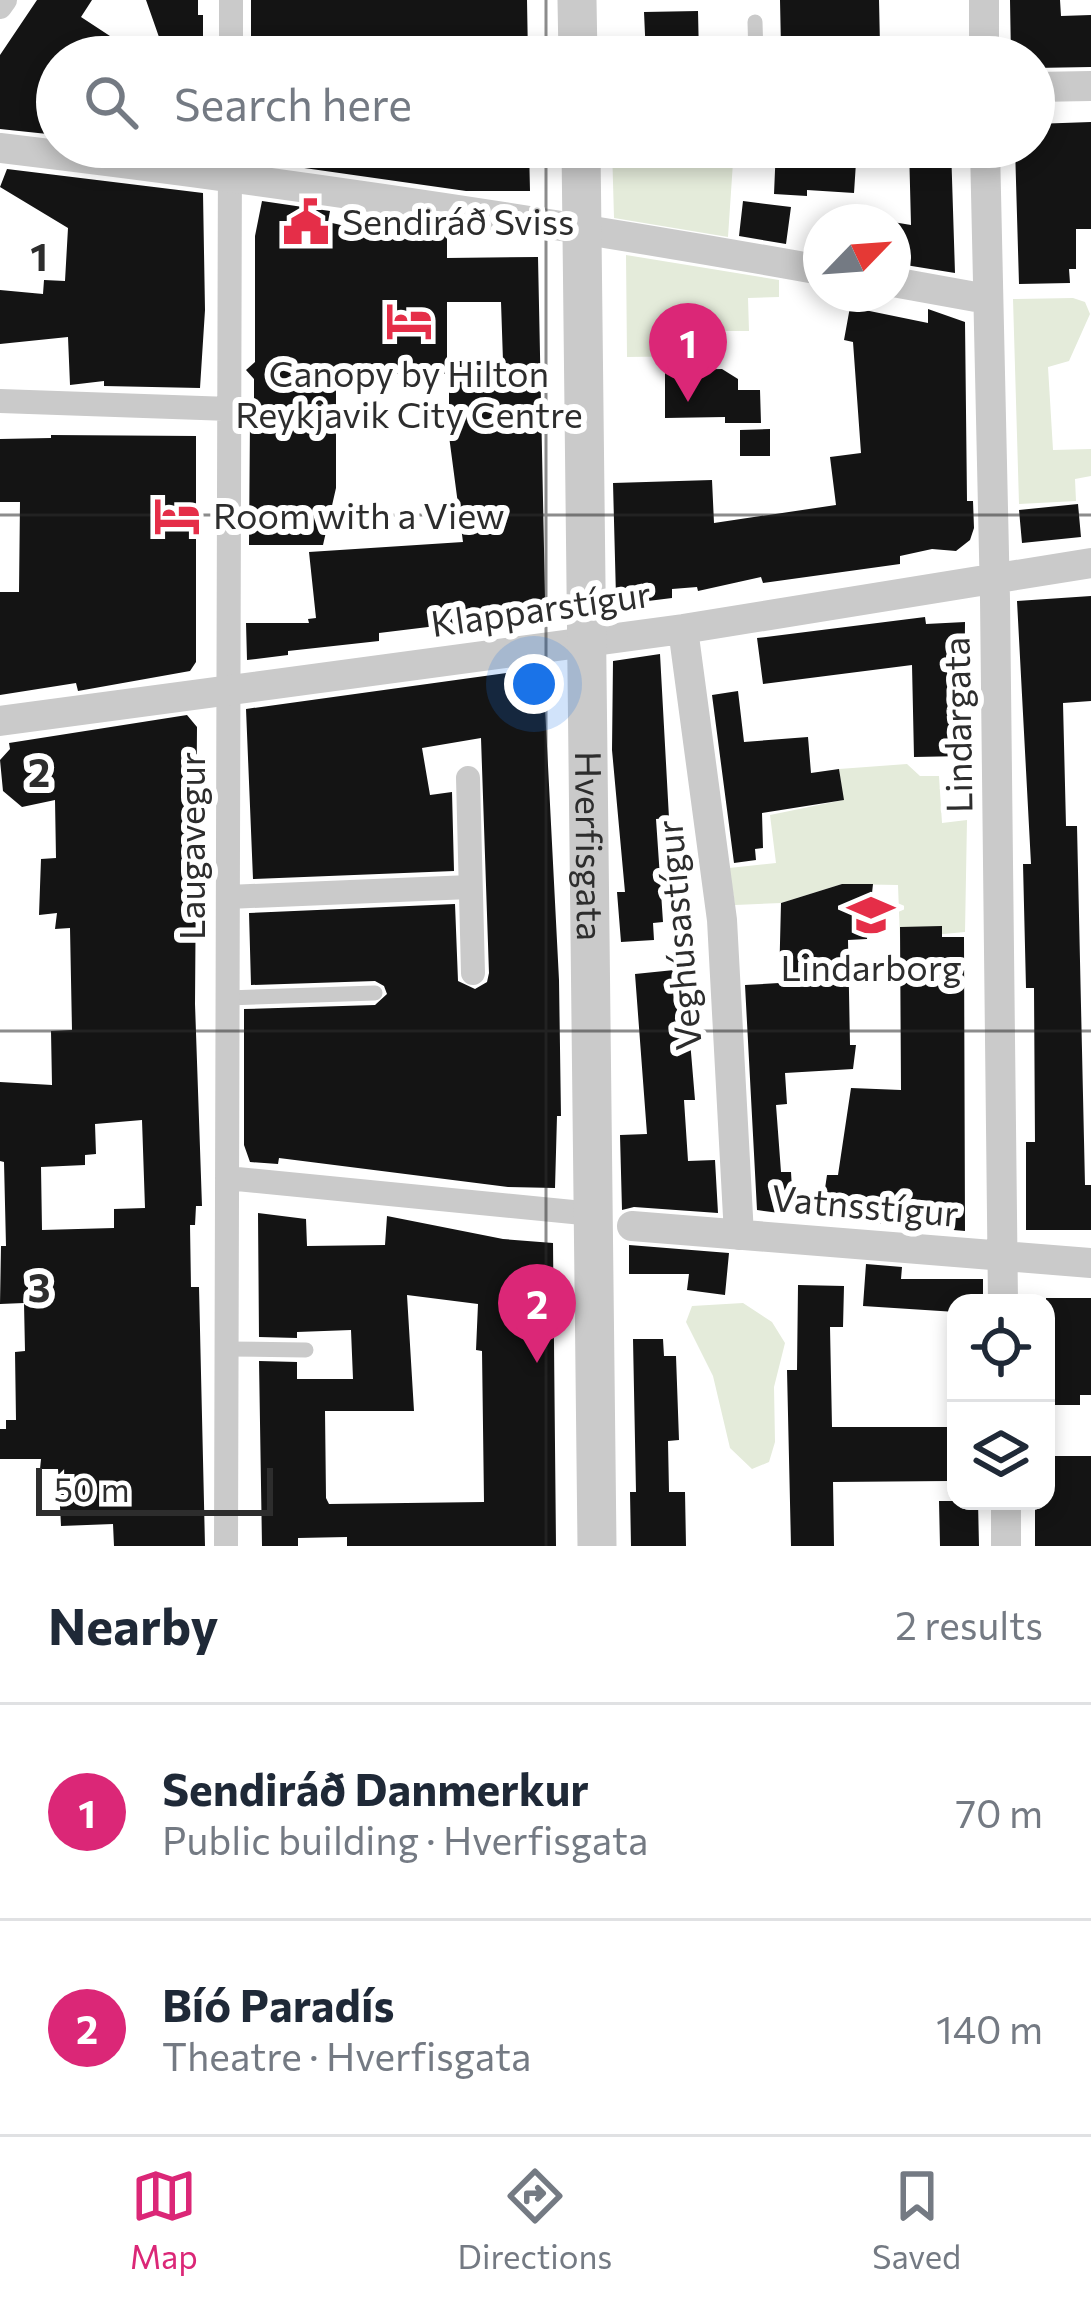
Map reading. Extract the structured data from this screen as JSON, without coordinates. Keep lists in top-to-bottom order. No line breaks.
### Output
{"streets":{"street":["Klapparstígur","Lindargata","Laugavegur","Hverfisgata","Veghúsastígur","Vatnsstígur"]},"crossings":[["Klapparstígur","Lindargata"],["Klapparstígur","Laugavegur"],["Klapparstígur","Hverfisgata"],["Klapparstígur","Veghúsastígur"],["Lindargata","Vatnsstígur"],["Veghúsastígur","Vatnsstígur"]],"places":{"public building":["Sendiráð Sviss"],"hotel":["Canopy by Hilton Reykjavik City Centre","Room with a View"],"school or university":["Lindarborg"]},"scale_bar":"50 m","north":"top right","page":{"search":"Search here","pins":["1","2"],"scale":"50 m","heading":["Nearby","2 results"],"list":[{"mark":"1","name":"Sendiráð Danmerkur","note":"Public building · Hverfisgata","value":"70 m"},{"mark":"2","name":"Bíó Paradís","note":"Theatre · Hverfisgata","value":"140 m"}],"nav":["Map","Directions","Saved"]},"grid":{"rows":["1","2","3"]}}
